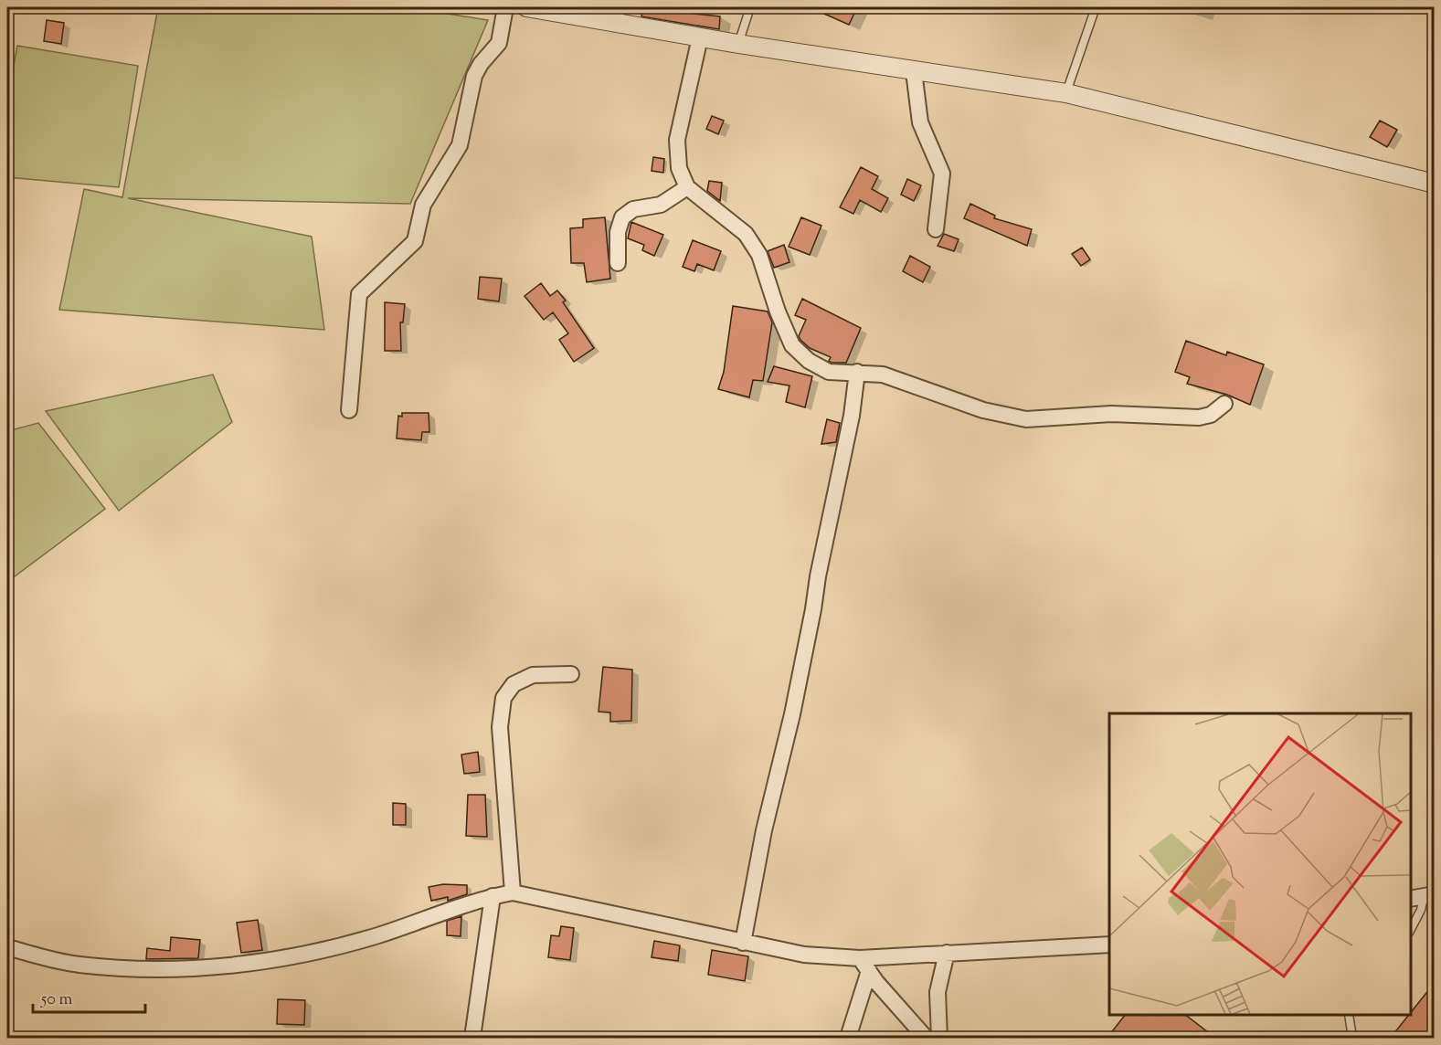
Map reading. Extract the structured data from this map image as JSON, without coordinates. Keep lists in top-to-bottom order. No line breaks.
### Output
{"scale_bar":"50 m"}
